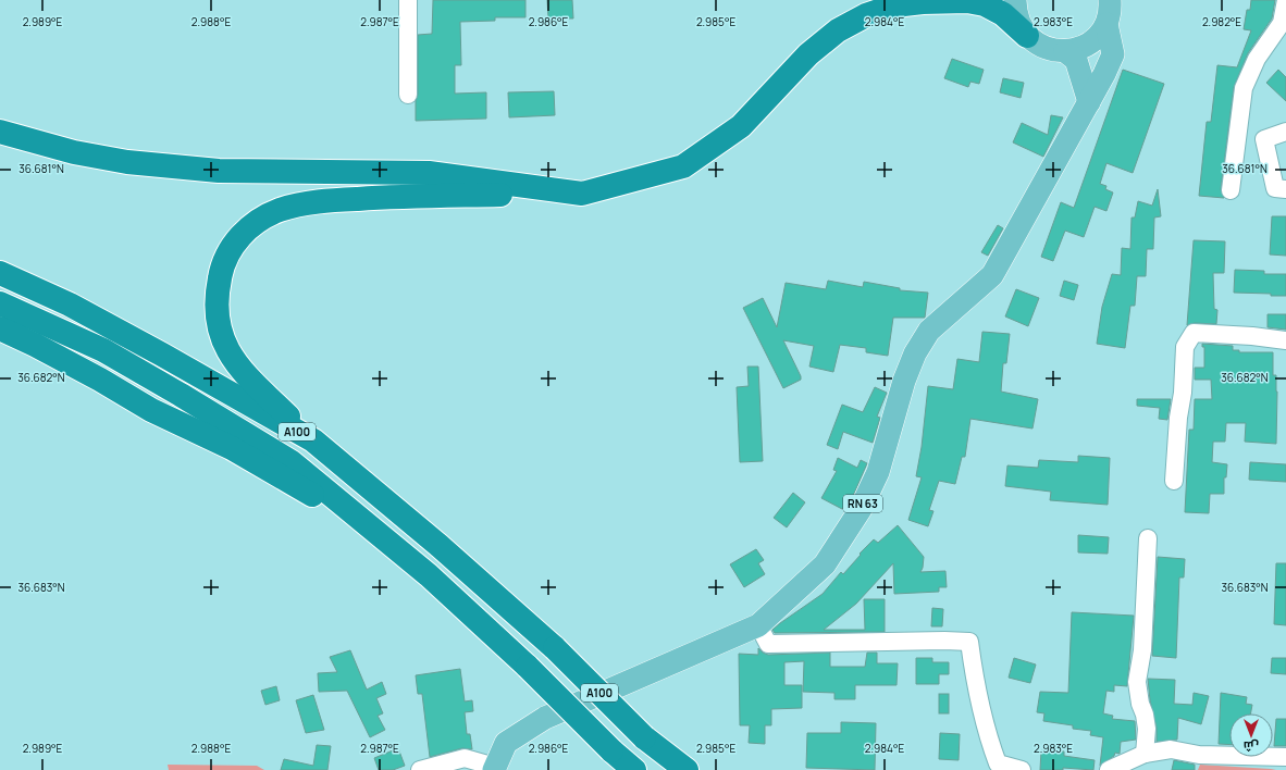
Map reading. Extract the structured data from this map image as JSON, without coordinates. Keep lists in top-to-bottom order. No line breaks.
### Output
{"streets":{"highway":["A100"],"main road":["RN 63"]},"north":"bottom","coordinates":["2.989°E","2.988°E","2.987°E","2.986°E","2.985°E","2.984°E","2.983°E","2.982°E","36.681°N","36.682°N","36.683°N"]}
